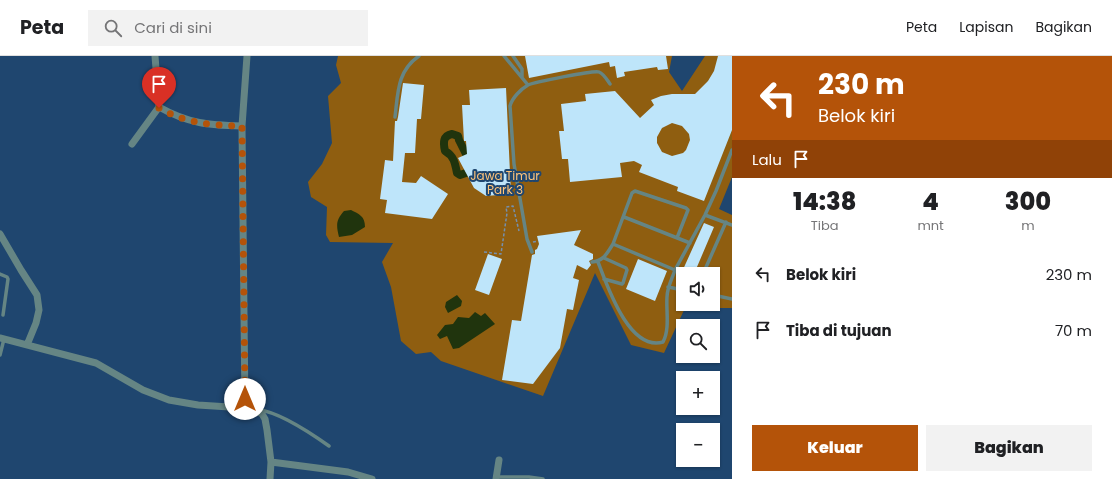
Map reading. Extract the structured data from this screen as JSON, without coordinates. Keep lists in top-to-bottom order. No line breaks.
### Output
{"parks":["Jawa Timur Park 3"],"page":{"header":"Peta","search":"Cari di sini","nav":["Peta","Lapisan","Bagikan"],"turn":["230 m","Belok kiri"],"then":"Lalu","eta":["14:38","Tiba","4","mnt","300","m"],"list":[{"name":"Belok kiri","value":"230 m"},{"name":"Tiba di tujuan","value":"70 m"}],"map_buttons":["+","−"],"buttons":["Keluar","Bagikan"]}}
